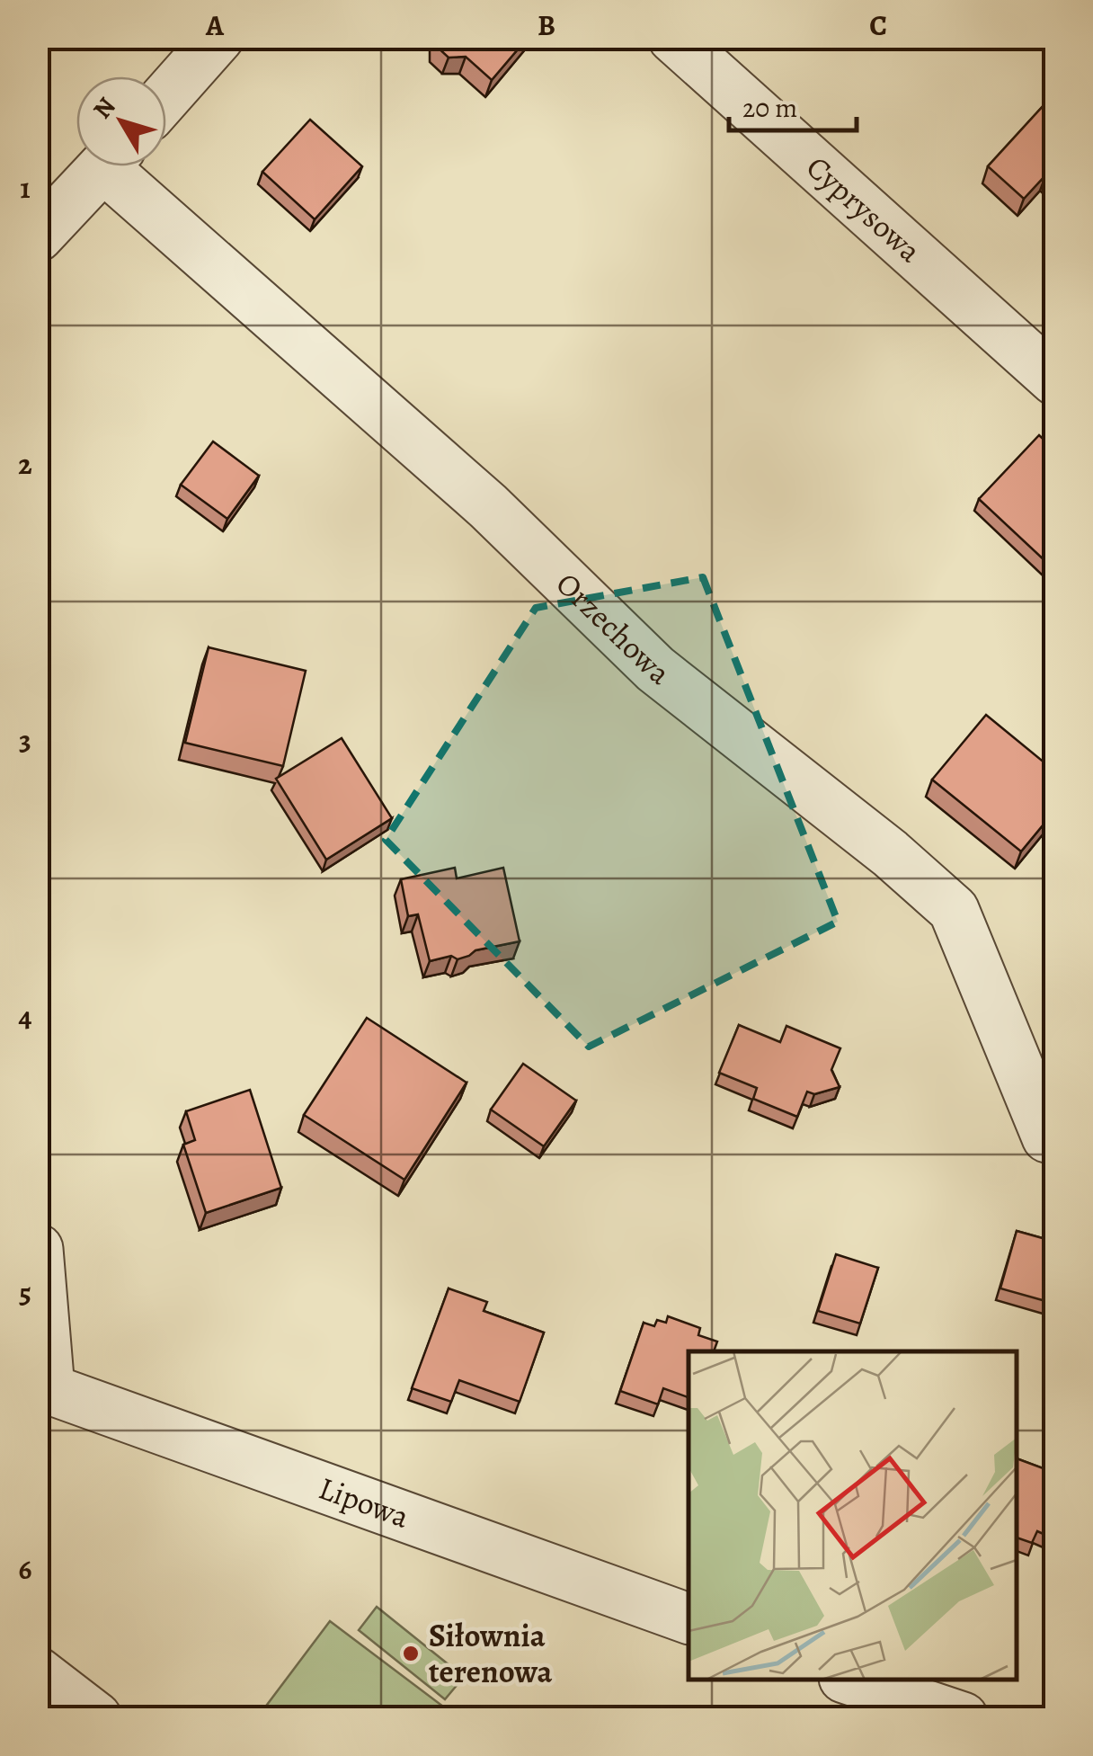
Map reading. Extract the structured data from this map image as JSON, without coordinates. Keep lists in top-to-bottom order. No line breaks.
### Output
{"streets":{"street":["Cyprysowa","Orzechowa","Lipowa"]},"places":["Siłownia terenowa"],"scale_bar":"20 m","north":"top left","grid":{"columns":["A","B","C"],"rows":["1","2","3","4","5","6"]}}
